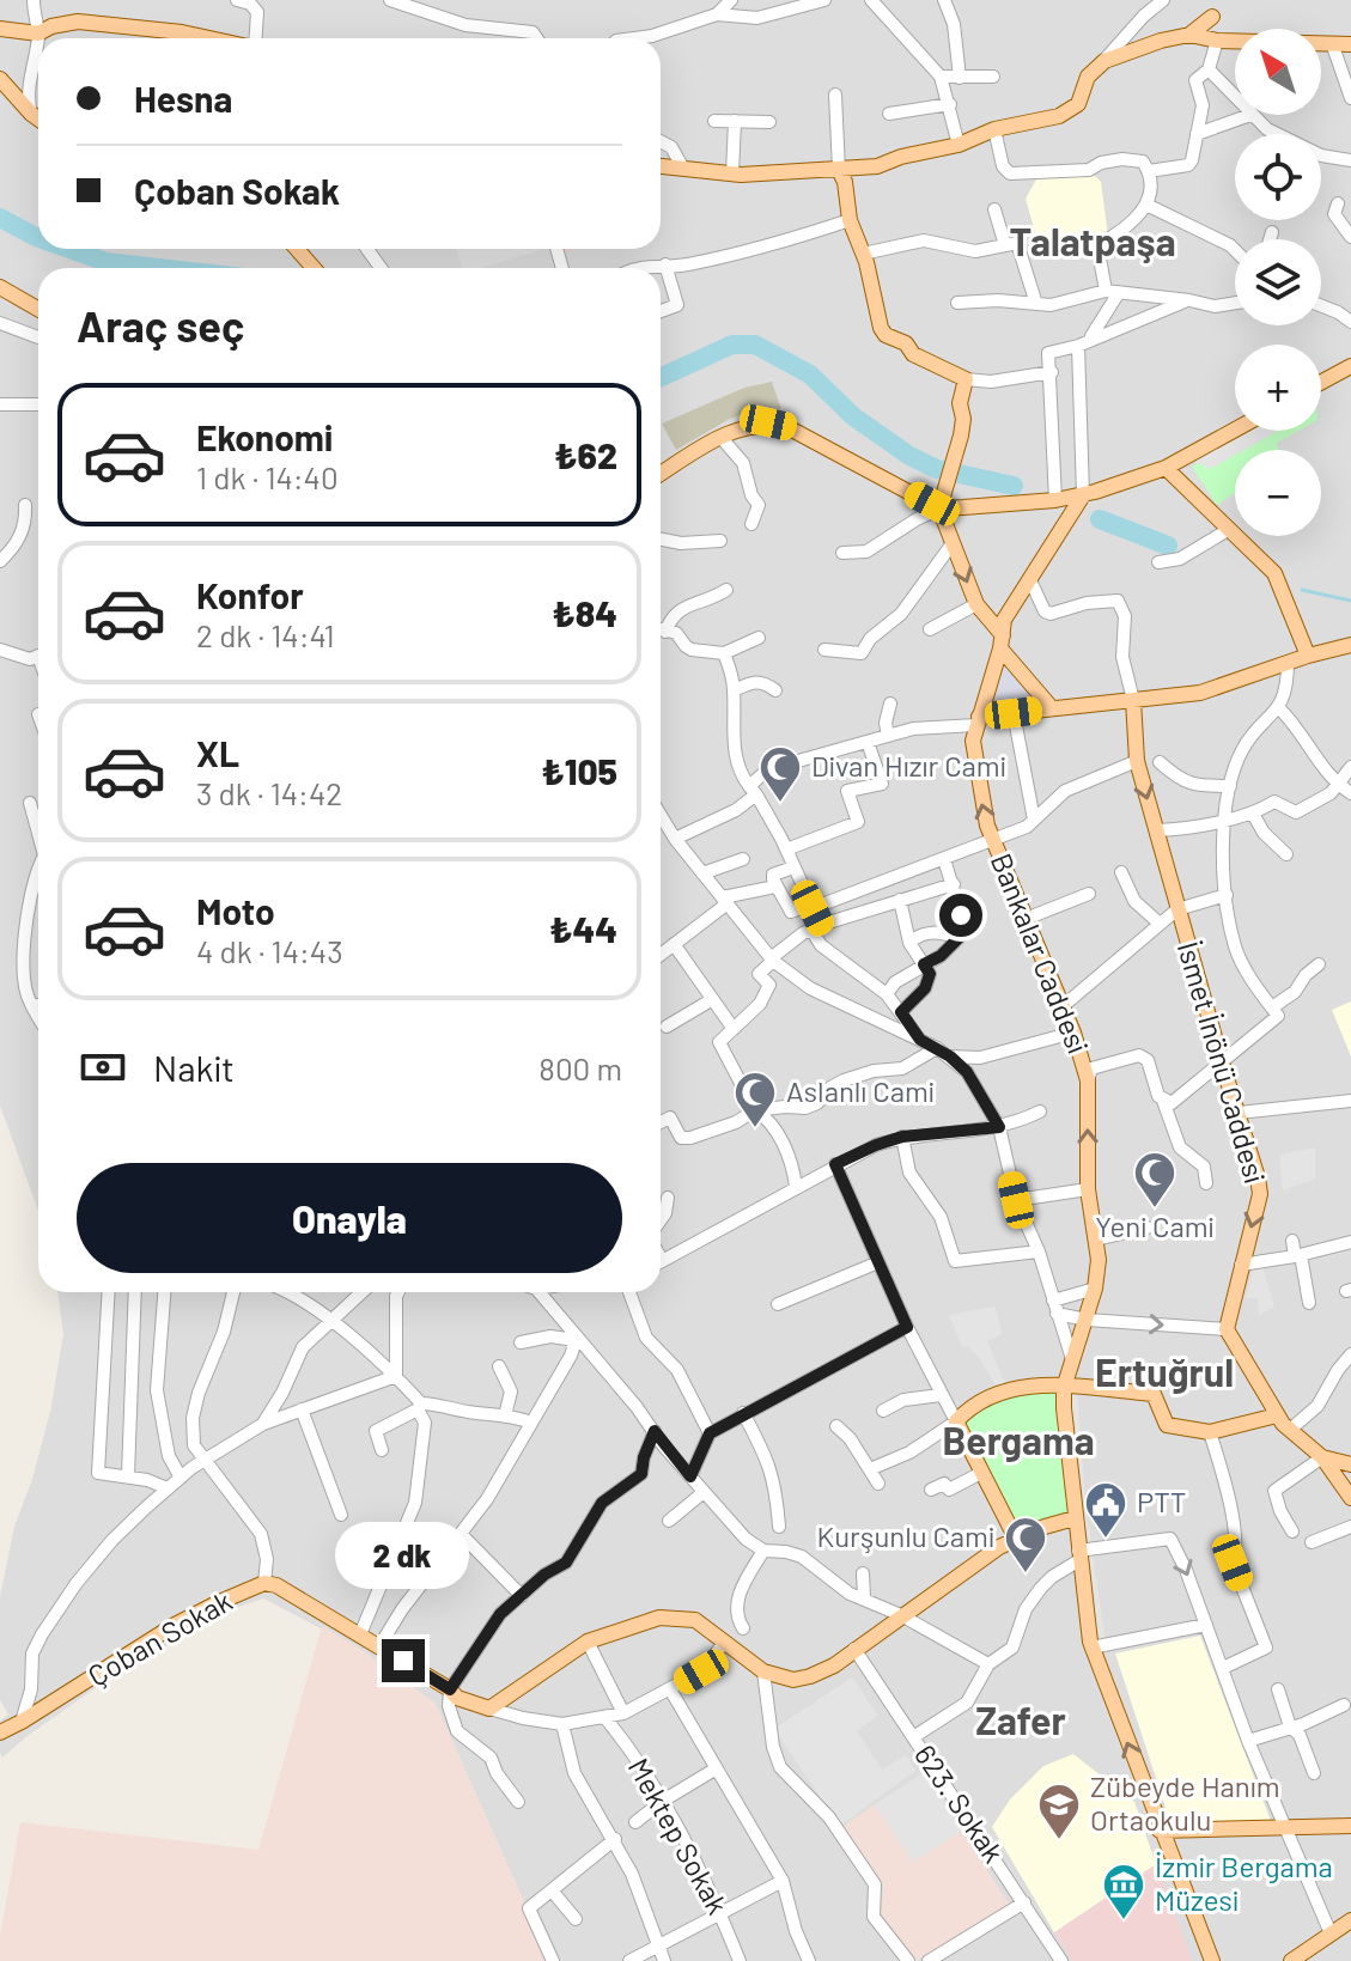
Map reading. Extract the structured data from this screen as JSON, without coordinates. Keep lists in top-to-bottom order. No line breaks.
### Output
{"streets":{"main road":["Bankalar Caddesi","İsmet İnönü Caddesi","Çoban Sokak"],"street":["623. Sokak","Mektep Sokak"]},"districts":["Talatpaşa","Ertuğrul","Bergama","Zafer"],"places":{"mosque":["Divan Hızır Cami","Aslanlı Cami","Yeni Cami","Kurşunlu Cami"],"public building":["PTT"],"school or university":["Zübeyde Hanım Ortaokulu"],"museum":["İzmir Bergama Müzesi"]},"north":"top left","page":{"map_buttons":["+","−"],"banner":["Hesna","Çoban Sokak"],"heading":"Araç seç","list":[{"name":"Ekonomi","note":"1 dk · 14:40","value":"₺62"},{"name":"Konfor","note":"2 dk · 14:41","value":"₺84"},{"name":"XL","note":"3 dk · 14:42","value":"₺105"},{"name":"Moto","note":"4 dk · 14:43","value":"₺44"}],"pay":["Nakit","800 m"],"buttons":"Onayla","bubble":"2 dk"}}
